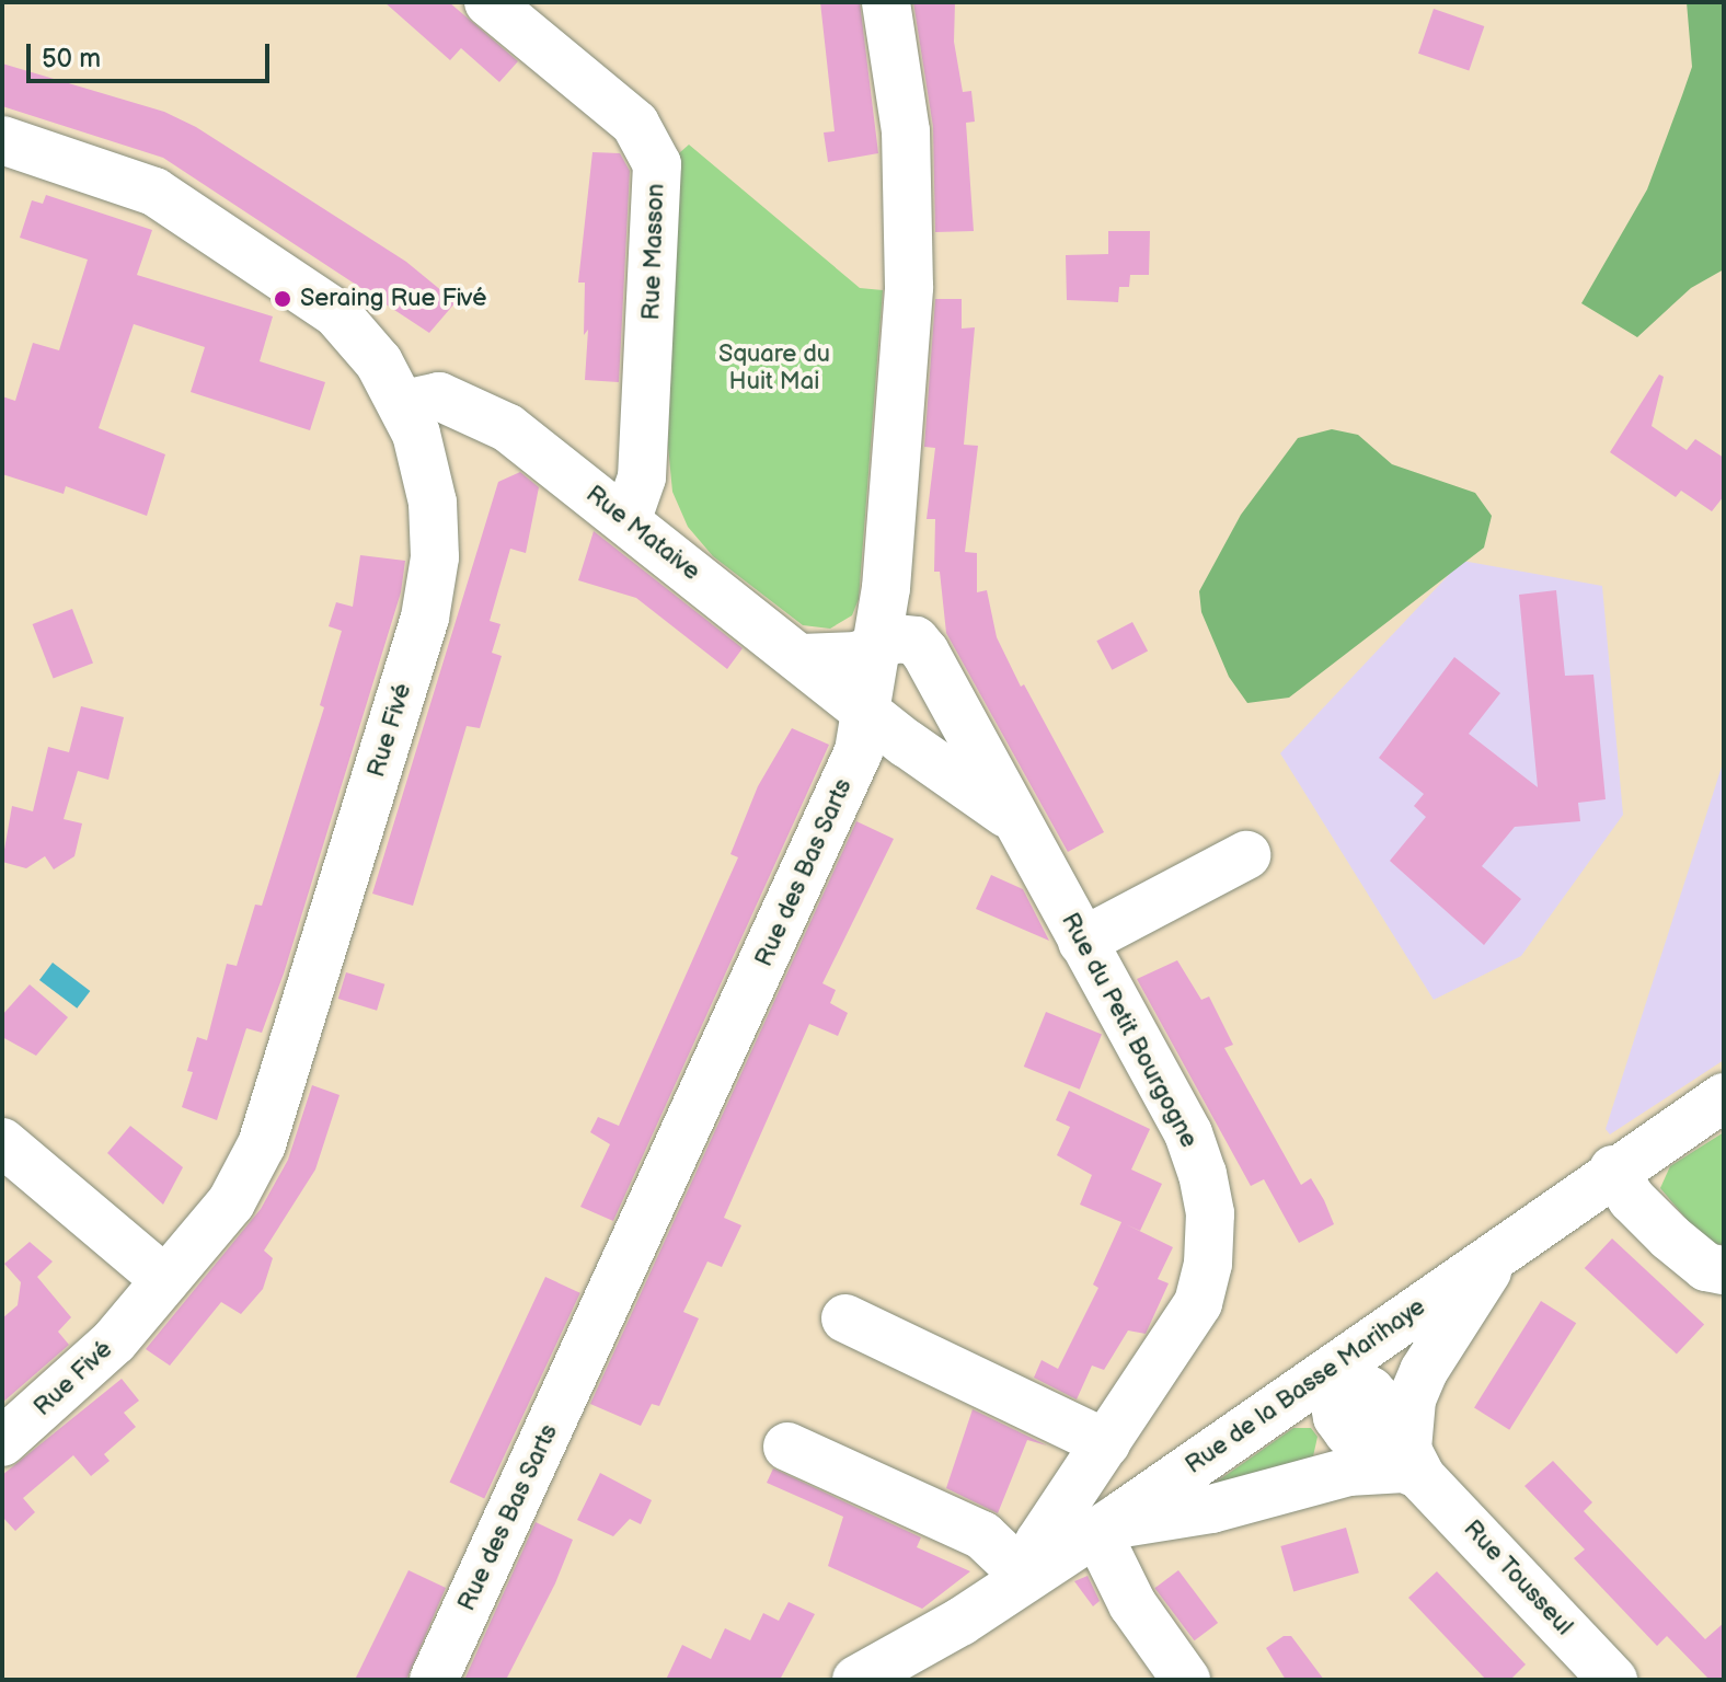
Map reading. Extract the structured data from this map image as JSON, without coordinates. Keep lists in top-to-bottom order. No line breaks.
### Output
{"streets":{"street":["Rue Masson","Rue Mataive","Rue Fivé","Rue des Bas Sarts","Rue du Petit Bourgogne","Rue de la Basse Marihaye","Rue Tousseul"]},"crossings":[["Rue Masson","Rue Mataive"],["Rue Mataive","Rue Fivé"],["Rue Mataive","Rue des Bas Sarts"],["Rue Mataive","Rue du Petit Bourgogne"],["Rue des Bas Sarts","Rue du Petit Bourgogne"],["Rue du Petit Bourgogne","Rue de la Basse Marihaye"],["Rue de la Basse Marihaye","Rue Tousseul"]],"parks":["Square du Huit Mai"],"places":["Seraing Rue Fivé"],"scale_bar":"50 m"}
